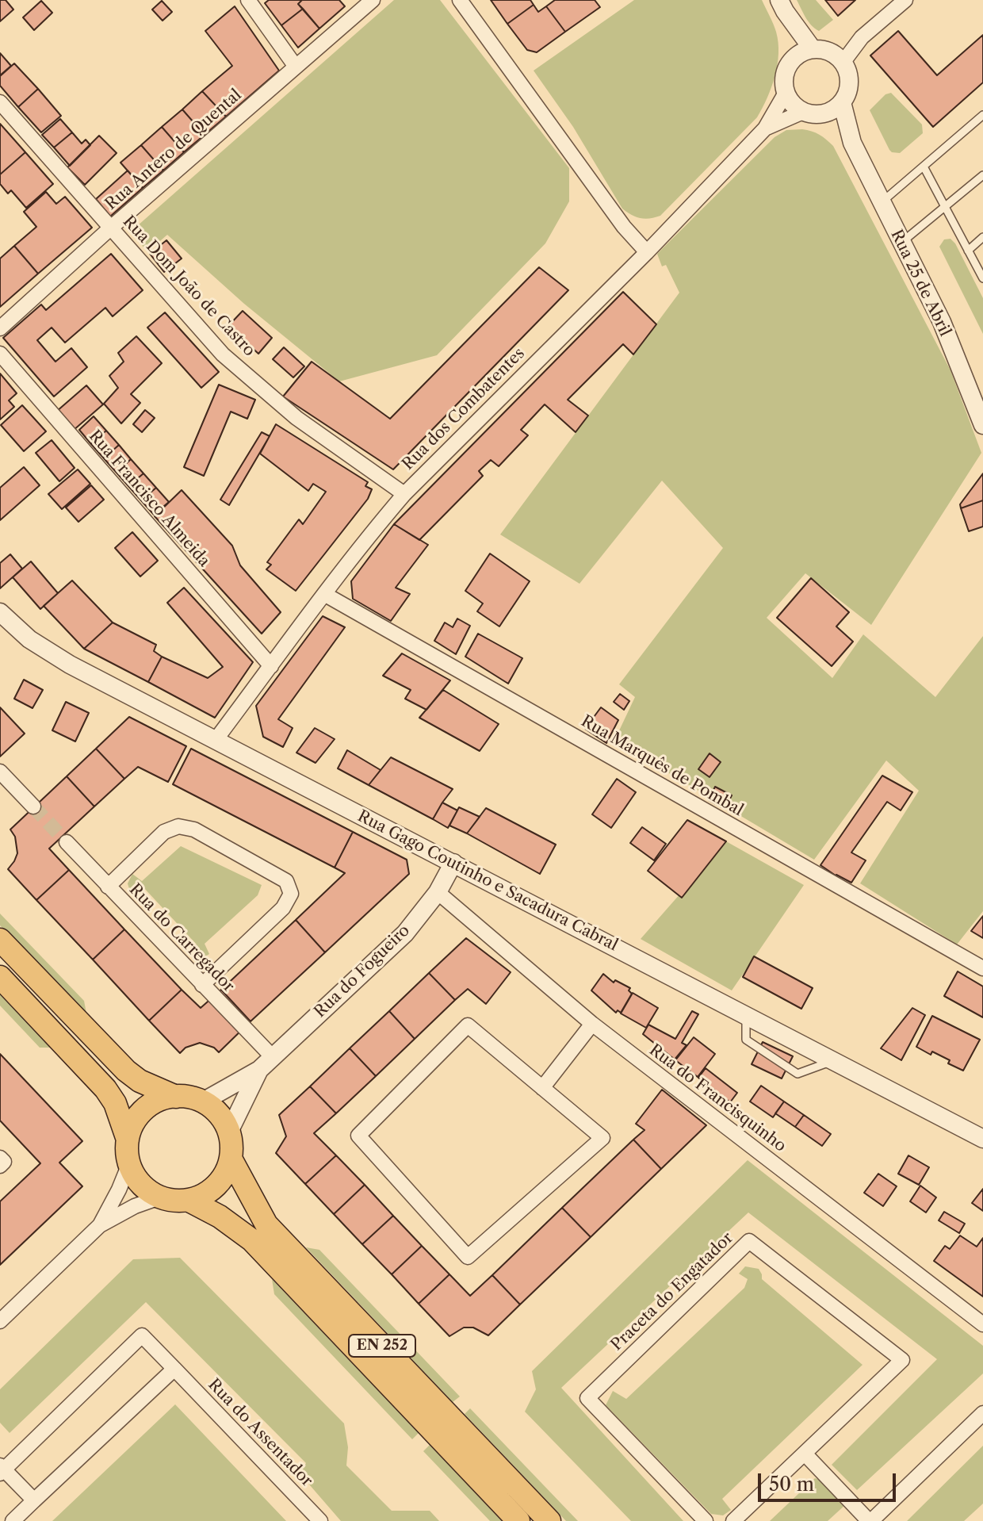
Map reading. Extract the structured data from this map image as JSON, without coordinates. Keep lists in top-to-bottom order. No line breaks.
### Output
{"streets":{"main road":["EN 252"],"street":["Rua Antero de Quental","Rua 25 de Abril","Rua Dom João de Castro","Rua dos Combatentes","Rua Francisco Almeida","Rua Marquês de Pombal","Rua Gago Coutinho e Sacadura Cabral","Rua do Carregador","Rua do Fogueiro","Rua do Francisquinho","Praceta do Engatador","Rua do Assentador"]},"crossings":[["Rua Antero de Quental","Rua Dom João de Castro"],["Rua 25 de Abril","Rua dos Combatentes"],["Rua Dom João de Castro","Rua dos Combatentes"],["Rua dos Combatentes","Rua Francisco Almeida"],["Rua dos Combatentes","Rua Marquês de Pombal"],["Rua dos Combatentes","Rua Gago Coutinho e Sacadura Cabral"],["Rua Gago Coutinho e Sacadura Cabral","Rua do Fogueiro"],["Rua do Carregador","Rua do Fogueiro"],["Rua do Fogueiro","Rua do Francisquinho"],["Rua do Fogueiro","EN 252"]],"scale_bar":"50 m"}
